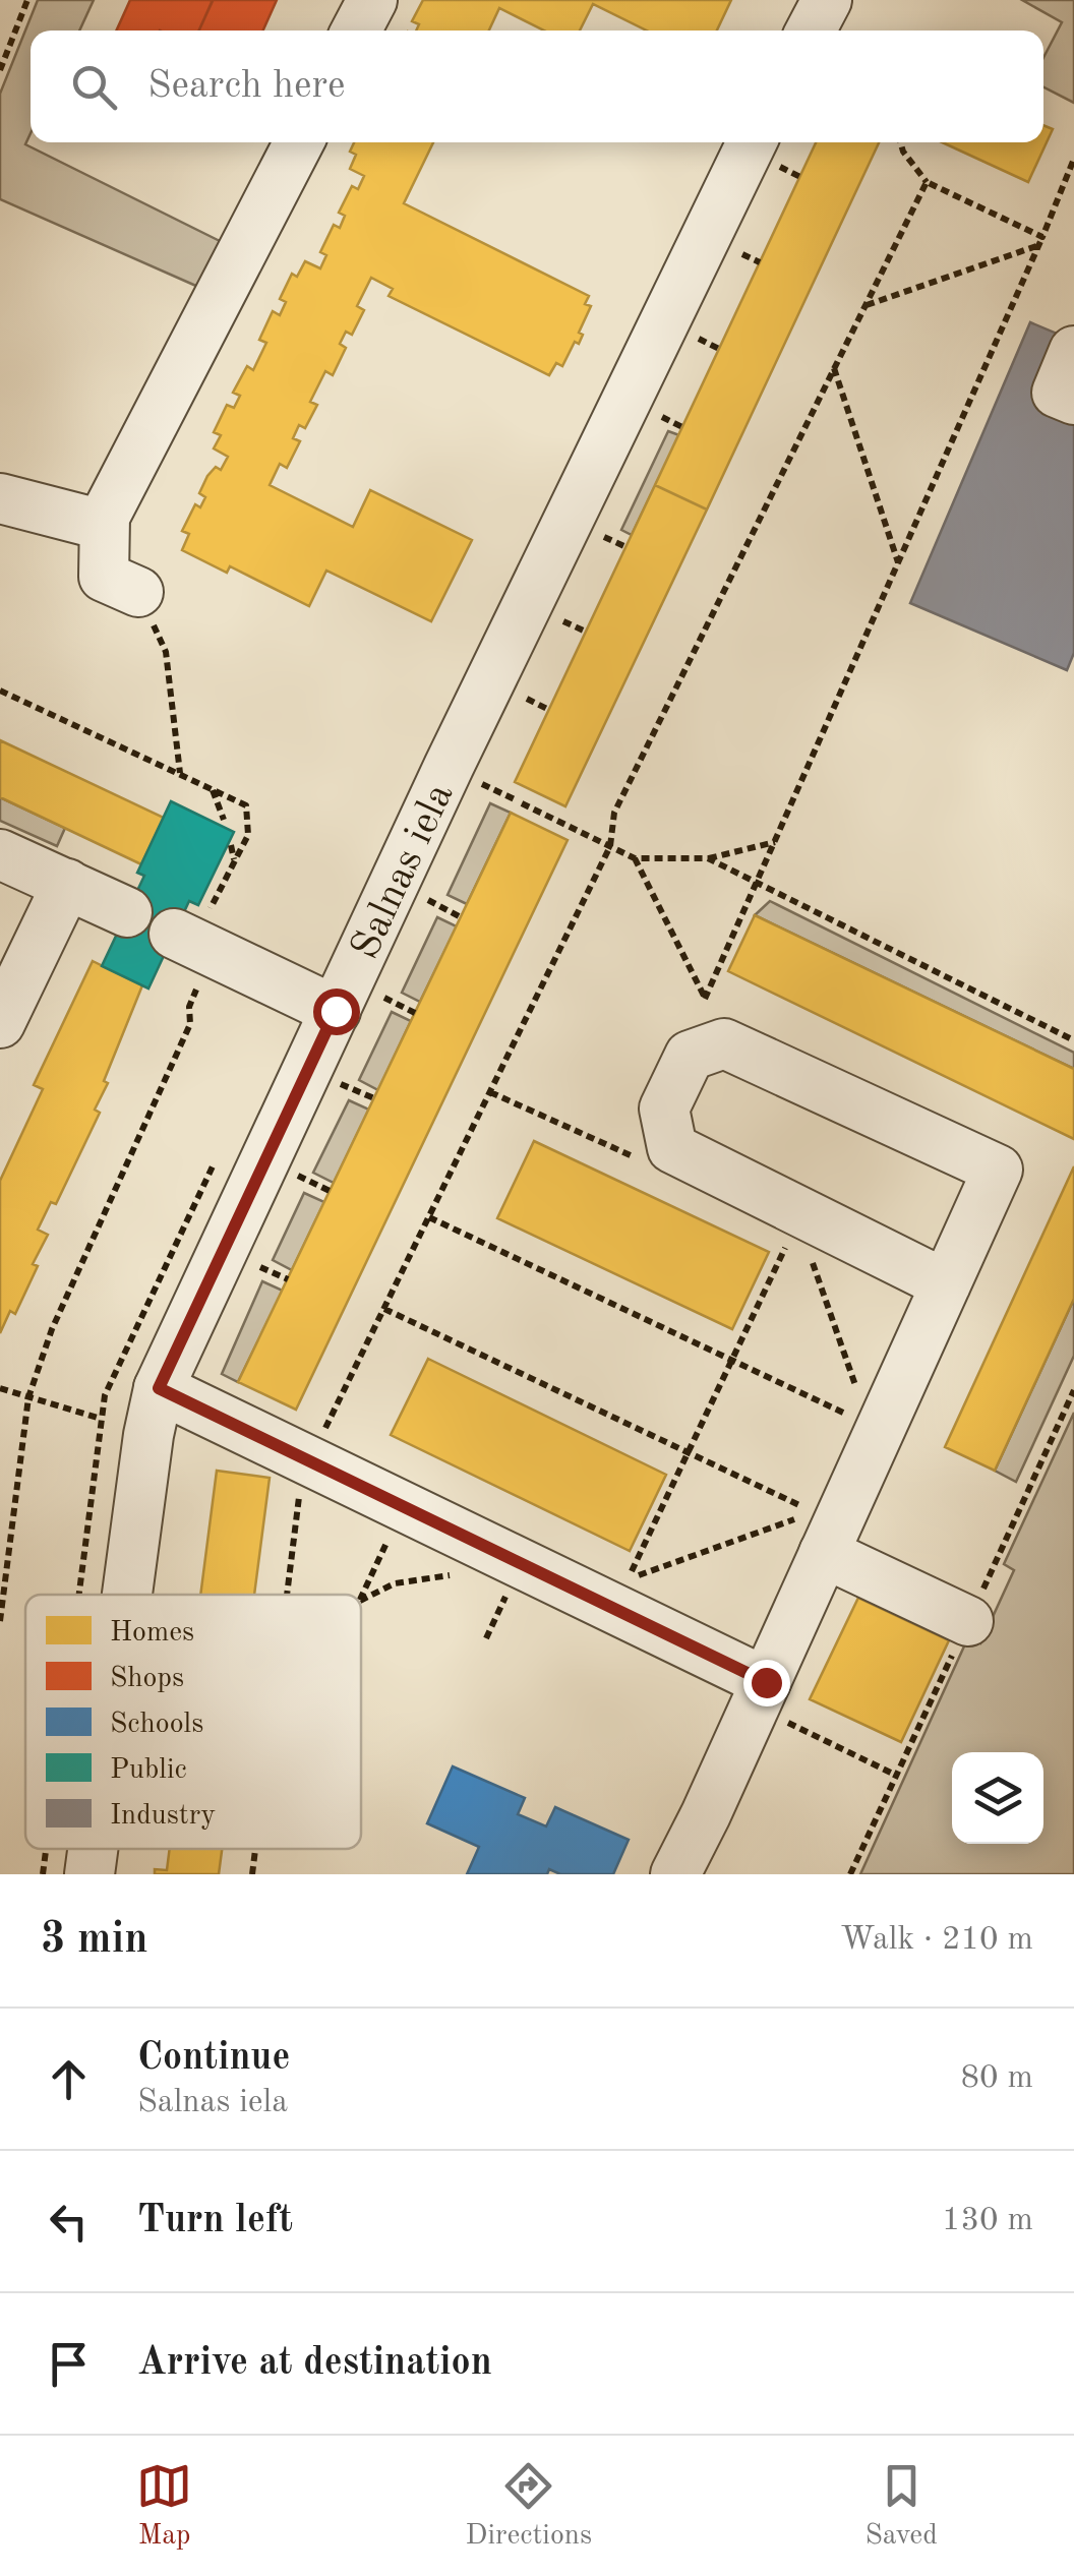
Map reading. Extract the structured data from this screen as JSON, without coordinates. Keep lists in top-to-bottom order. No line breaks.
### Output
{"streets":{"street":["Salnas iela"]},"legend":["Homes","Shops","Schools","Public","Industry"],"page":{"search":"Search here","heading":["3 min","Walk · 210 m"],"list":[["Continue","Salnas iela","80 m"],["Turn left","130 m"],"Arrive at destination"],"nav":["Map","Directions","Saved"]}}
